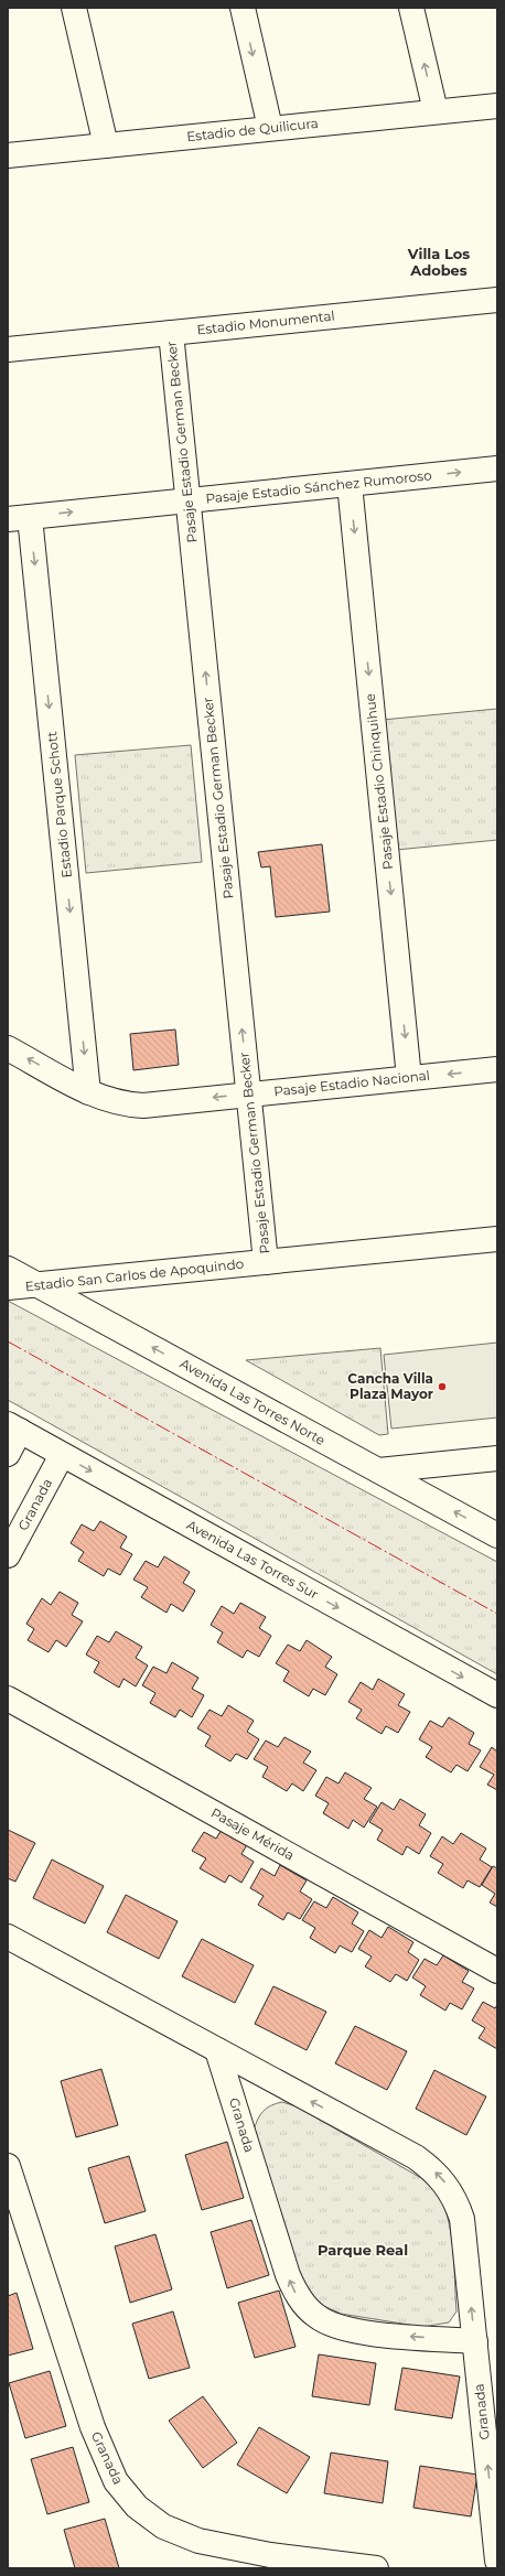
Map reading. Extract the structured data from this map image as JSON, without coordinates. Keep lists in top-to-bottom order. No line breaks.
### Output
{"streets":{"street":["Estadio de Quilicura","Estadio Monumental","Pasaje Estadio German Becker","Pasaje Estadio Sánchez Rumoroso","Pasaje Estadio Chinquihue","Estadio Parque Schott","Pasaje Estadio Nacional","Estadio San Carlos de Apoquindo","Avenida Las Torres Norte","Granada","Avenida Las Torres Sur","Pasaje Mérida"]},"crossings":[["Estadio Monumental","Pasaje Estadio German Becker"],["Pasaje Estadio German Becker","Pasaje Estadio Sánchez Rumoroso"],["Pasaje Estadio German Becker","Pasaje Estadio Nacional"],["Pasaje Estadio German Becker","Estadio San Carlos de Apoquindo"],["Pasaje Estadio Sánchez Rumoroso","Pasaje Estadio Chinquihue"],["Pasaje Estadio Sánchez Rumoroso","Estadio Parque Schott"],["Pasaje Estadio Chinquihue","Pasaje Estadio Nacional"],["Estadio Parque Schott","Pasaje Estadio Nacional"],["Estadio San Carlos de Apoquindo","Avenida Las Torres Norte"],["Granada","Avenida Las Torres Sur"]],"one_way":["Pasaje Estadio German Becker","Pasaje Estadio Sánchez Rumoroso","Pasaje Estadio Chinquihue","Estadio Parque Schott","Pasaje Estadio Nacional","Avenida Las Torres Norte","Granada","Avenida Las Torres Sur"],"districts":["Villa Los Adobes","Parque Real"],"places":["Cancha Villa Plaza Mayor"]}
